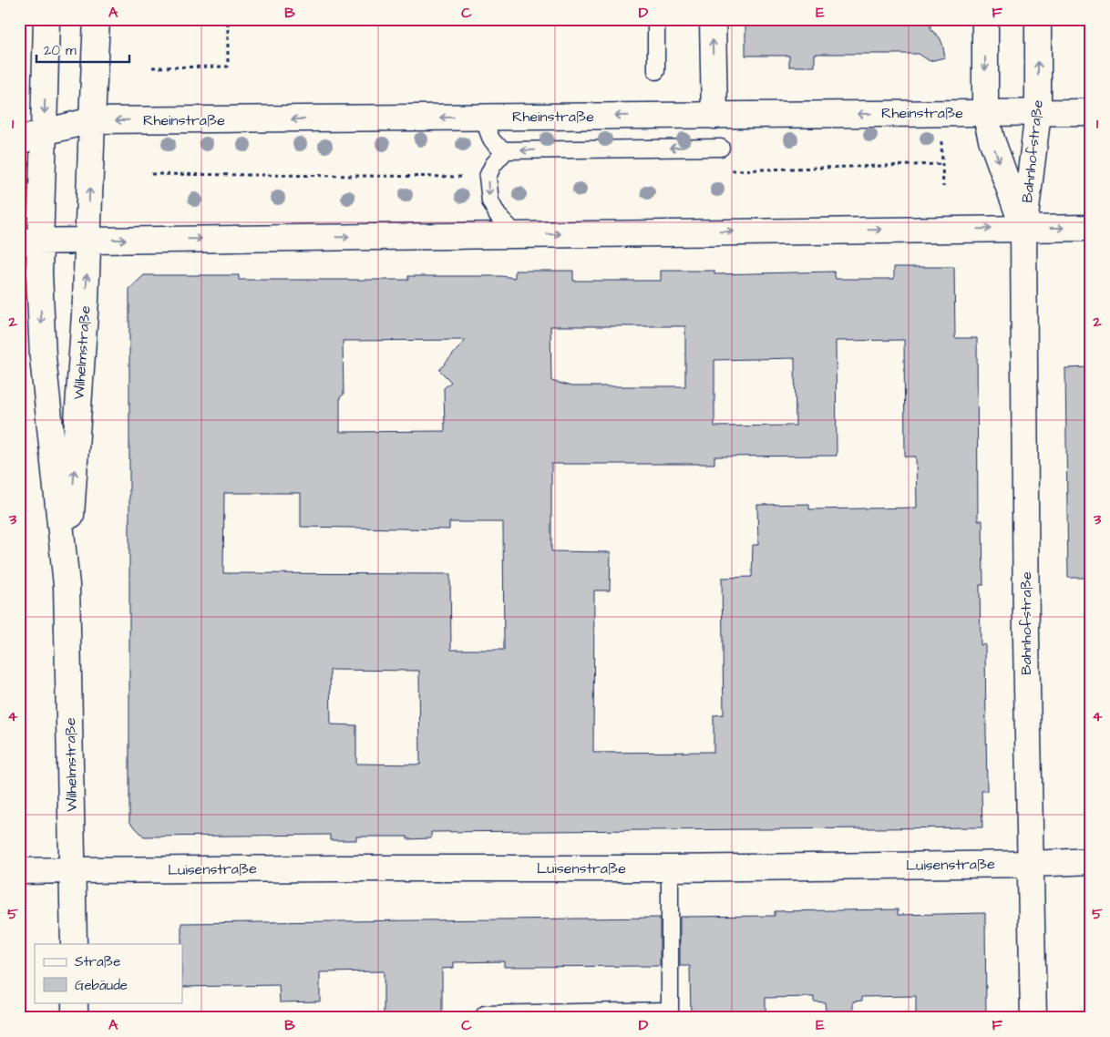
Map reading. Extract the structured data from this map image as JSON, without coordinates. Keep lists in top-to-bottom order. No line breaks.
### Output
{"streets":{"main road":["Rheinstraße","Bahnhofstraße","Wilhelmstraße","Luisenstraße"]},"crossings":[["Rheinstraße","Bahnhofstraße"],["Rheinstraße","Wilhelmstraße"],["Bahnhofstraße","Luisenstraße"],["Wilhelmstraße","Luisenstraße"]],"legend":["Straße","Gebäude"],"scale_bar":"20 m","grid":{"columns":["A","B","C","D","E","F"],"rows":["1","2","3","4","5"]}}
